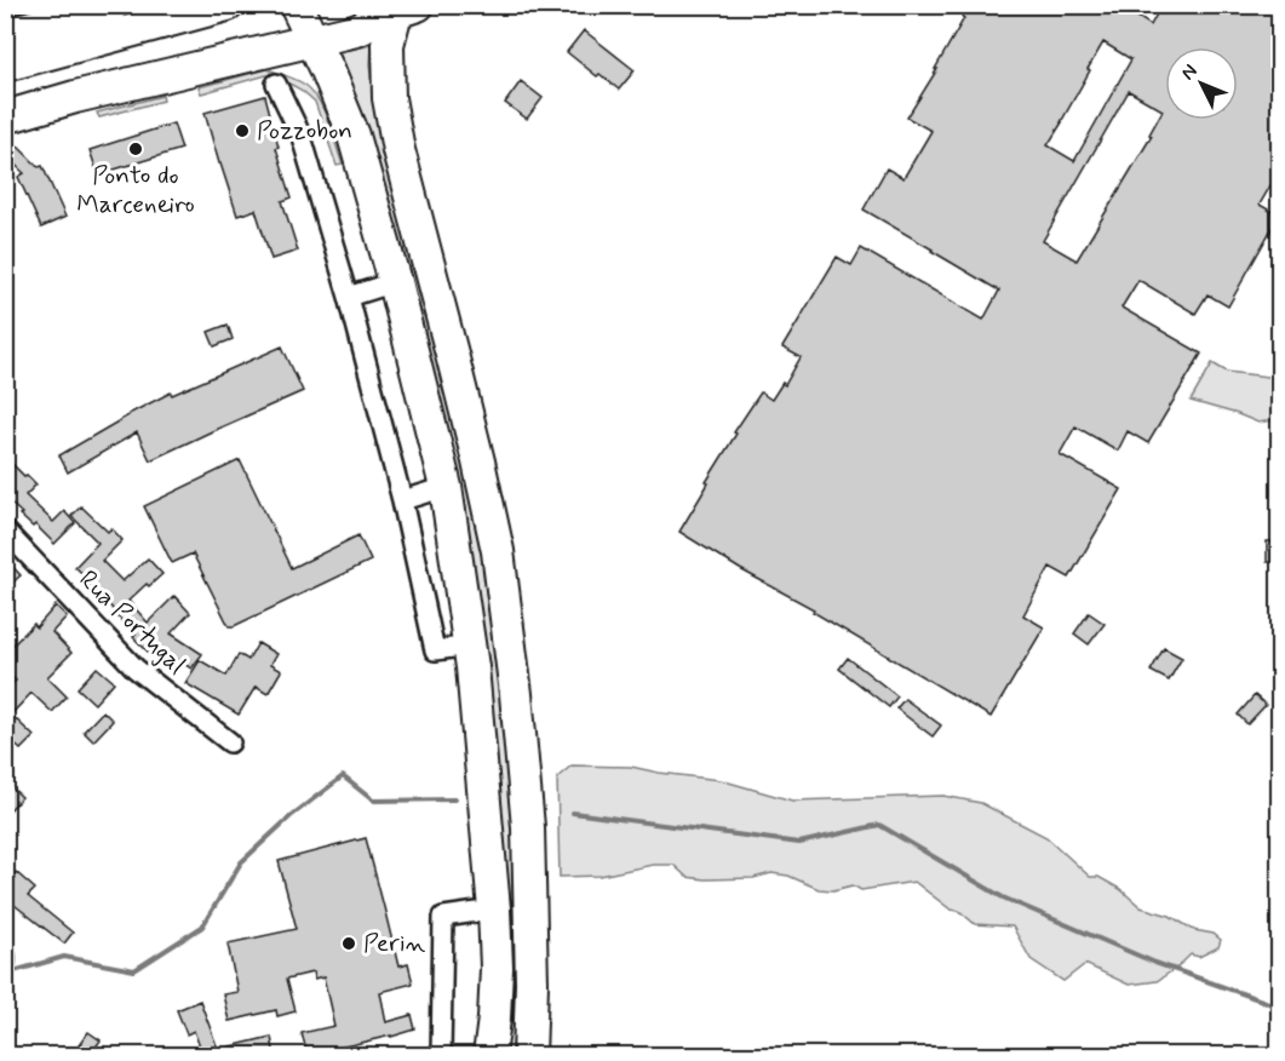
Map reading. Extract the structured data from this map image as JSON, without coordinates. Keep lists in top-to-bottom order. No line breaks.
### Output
{"streets":{"street":["Rua Portugal"]},"places":["Pozzobon","Ponto do Marceneiro","Perin"],"north":"top left"}
